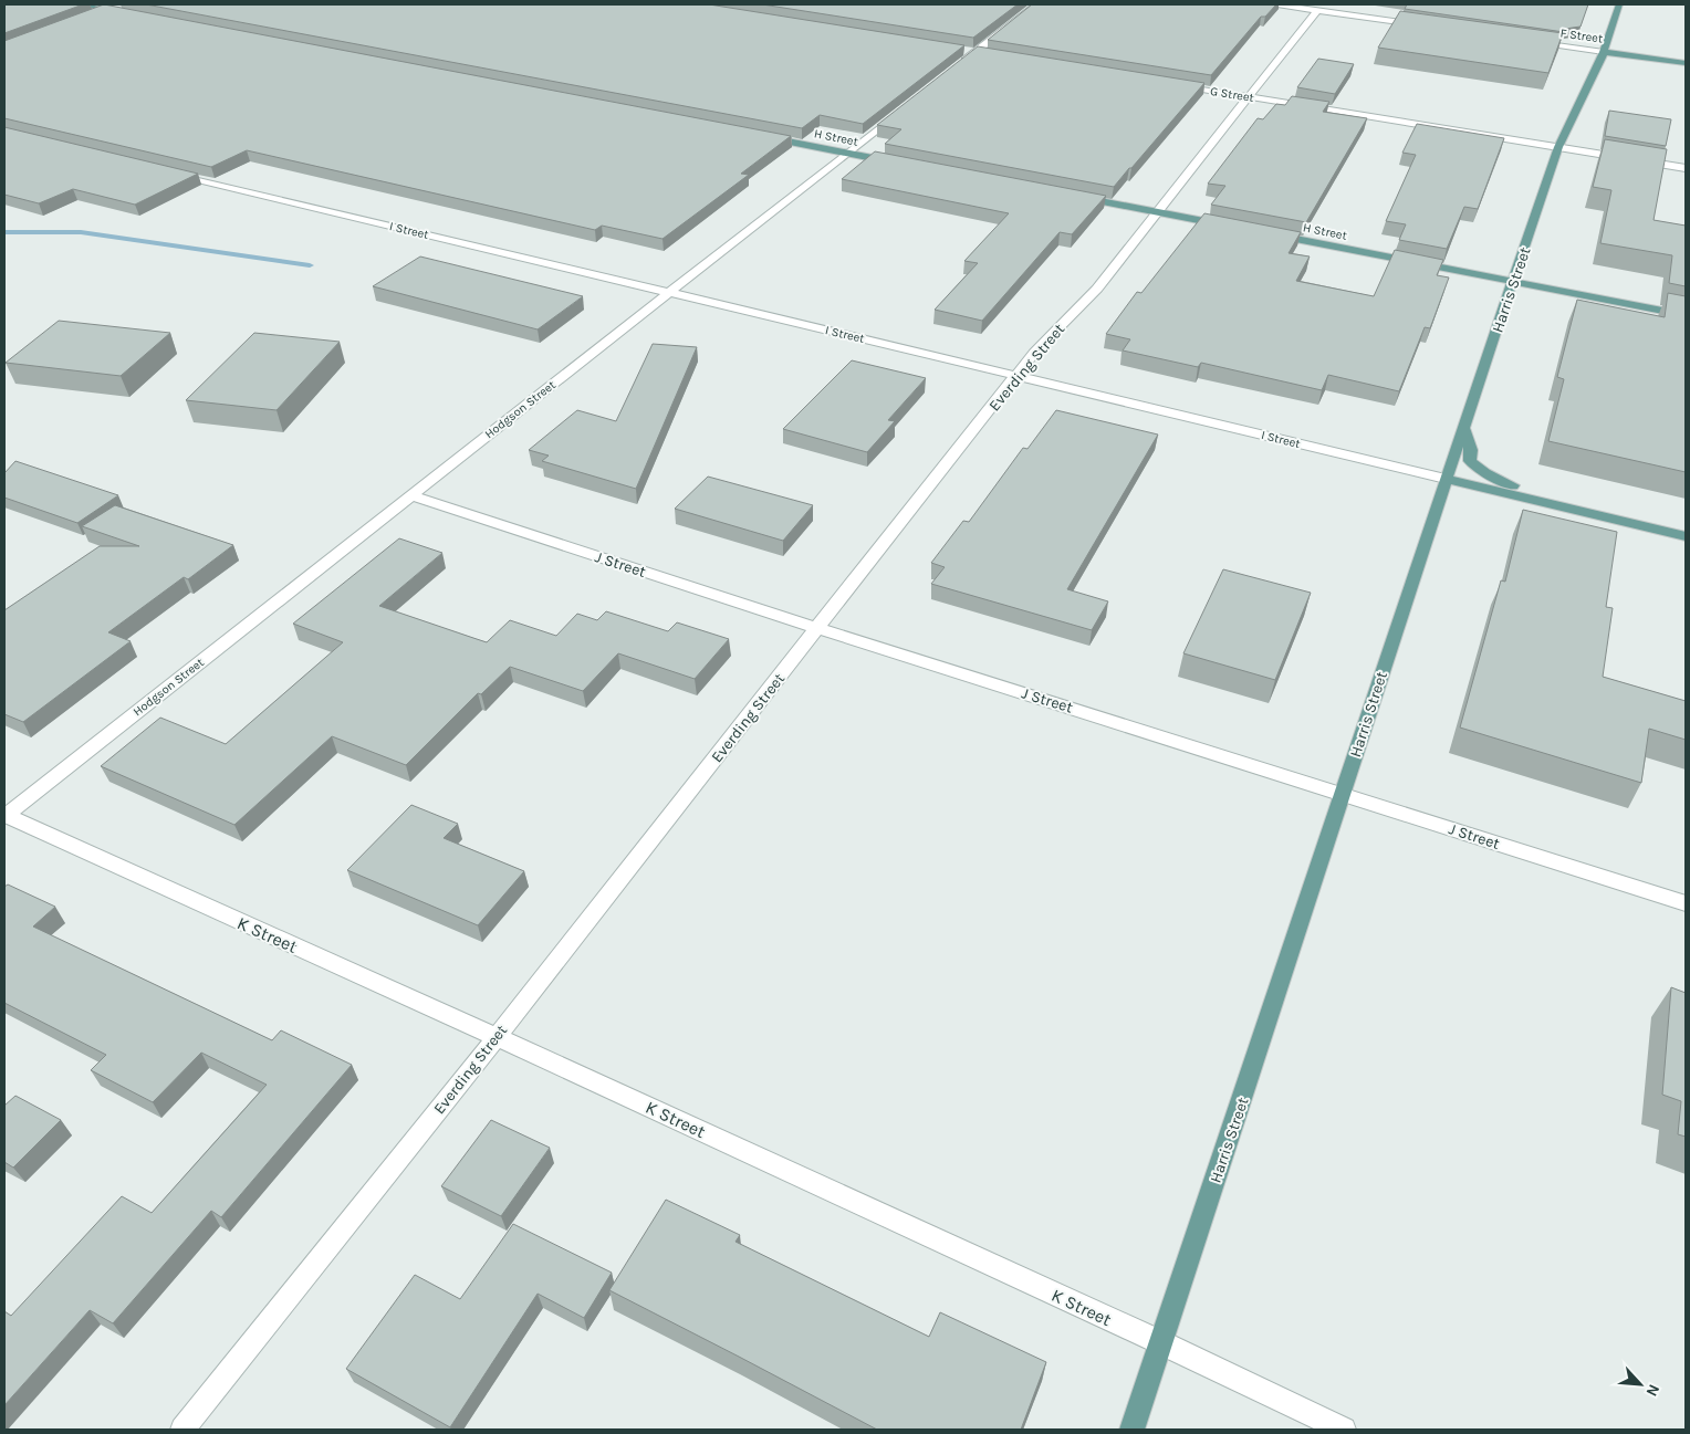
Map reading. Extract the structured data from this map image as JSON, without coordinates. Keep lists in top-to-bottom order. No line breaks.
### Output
{"streets":{"main road":["F Street","H Street","I Street","Harris Street"],"street":["G Street","Everding Street","Hodgson Street","J Street","K Street"]},"crossings":[["F Street","Harris Street"],["G Street","Harris Street"],["G Street","Everding Street"],["H Street","Harris Street"],["H Street","Hodgson Street"],["I Street","Harris Street"],["I Street","Everding Street"],["I Street","Hodgson Street"],["Harris Street","J Street"],["Harris Street","K Street"],["Everding Street","J Street"],["Everding Street","K Street"],["Hodgson Street","J Street"],["Hodgson Street","K Street"]],"north":"bottom right"}
